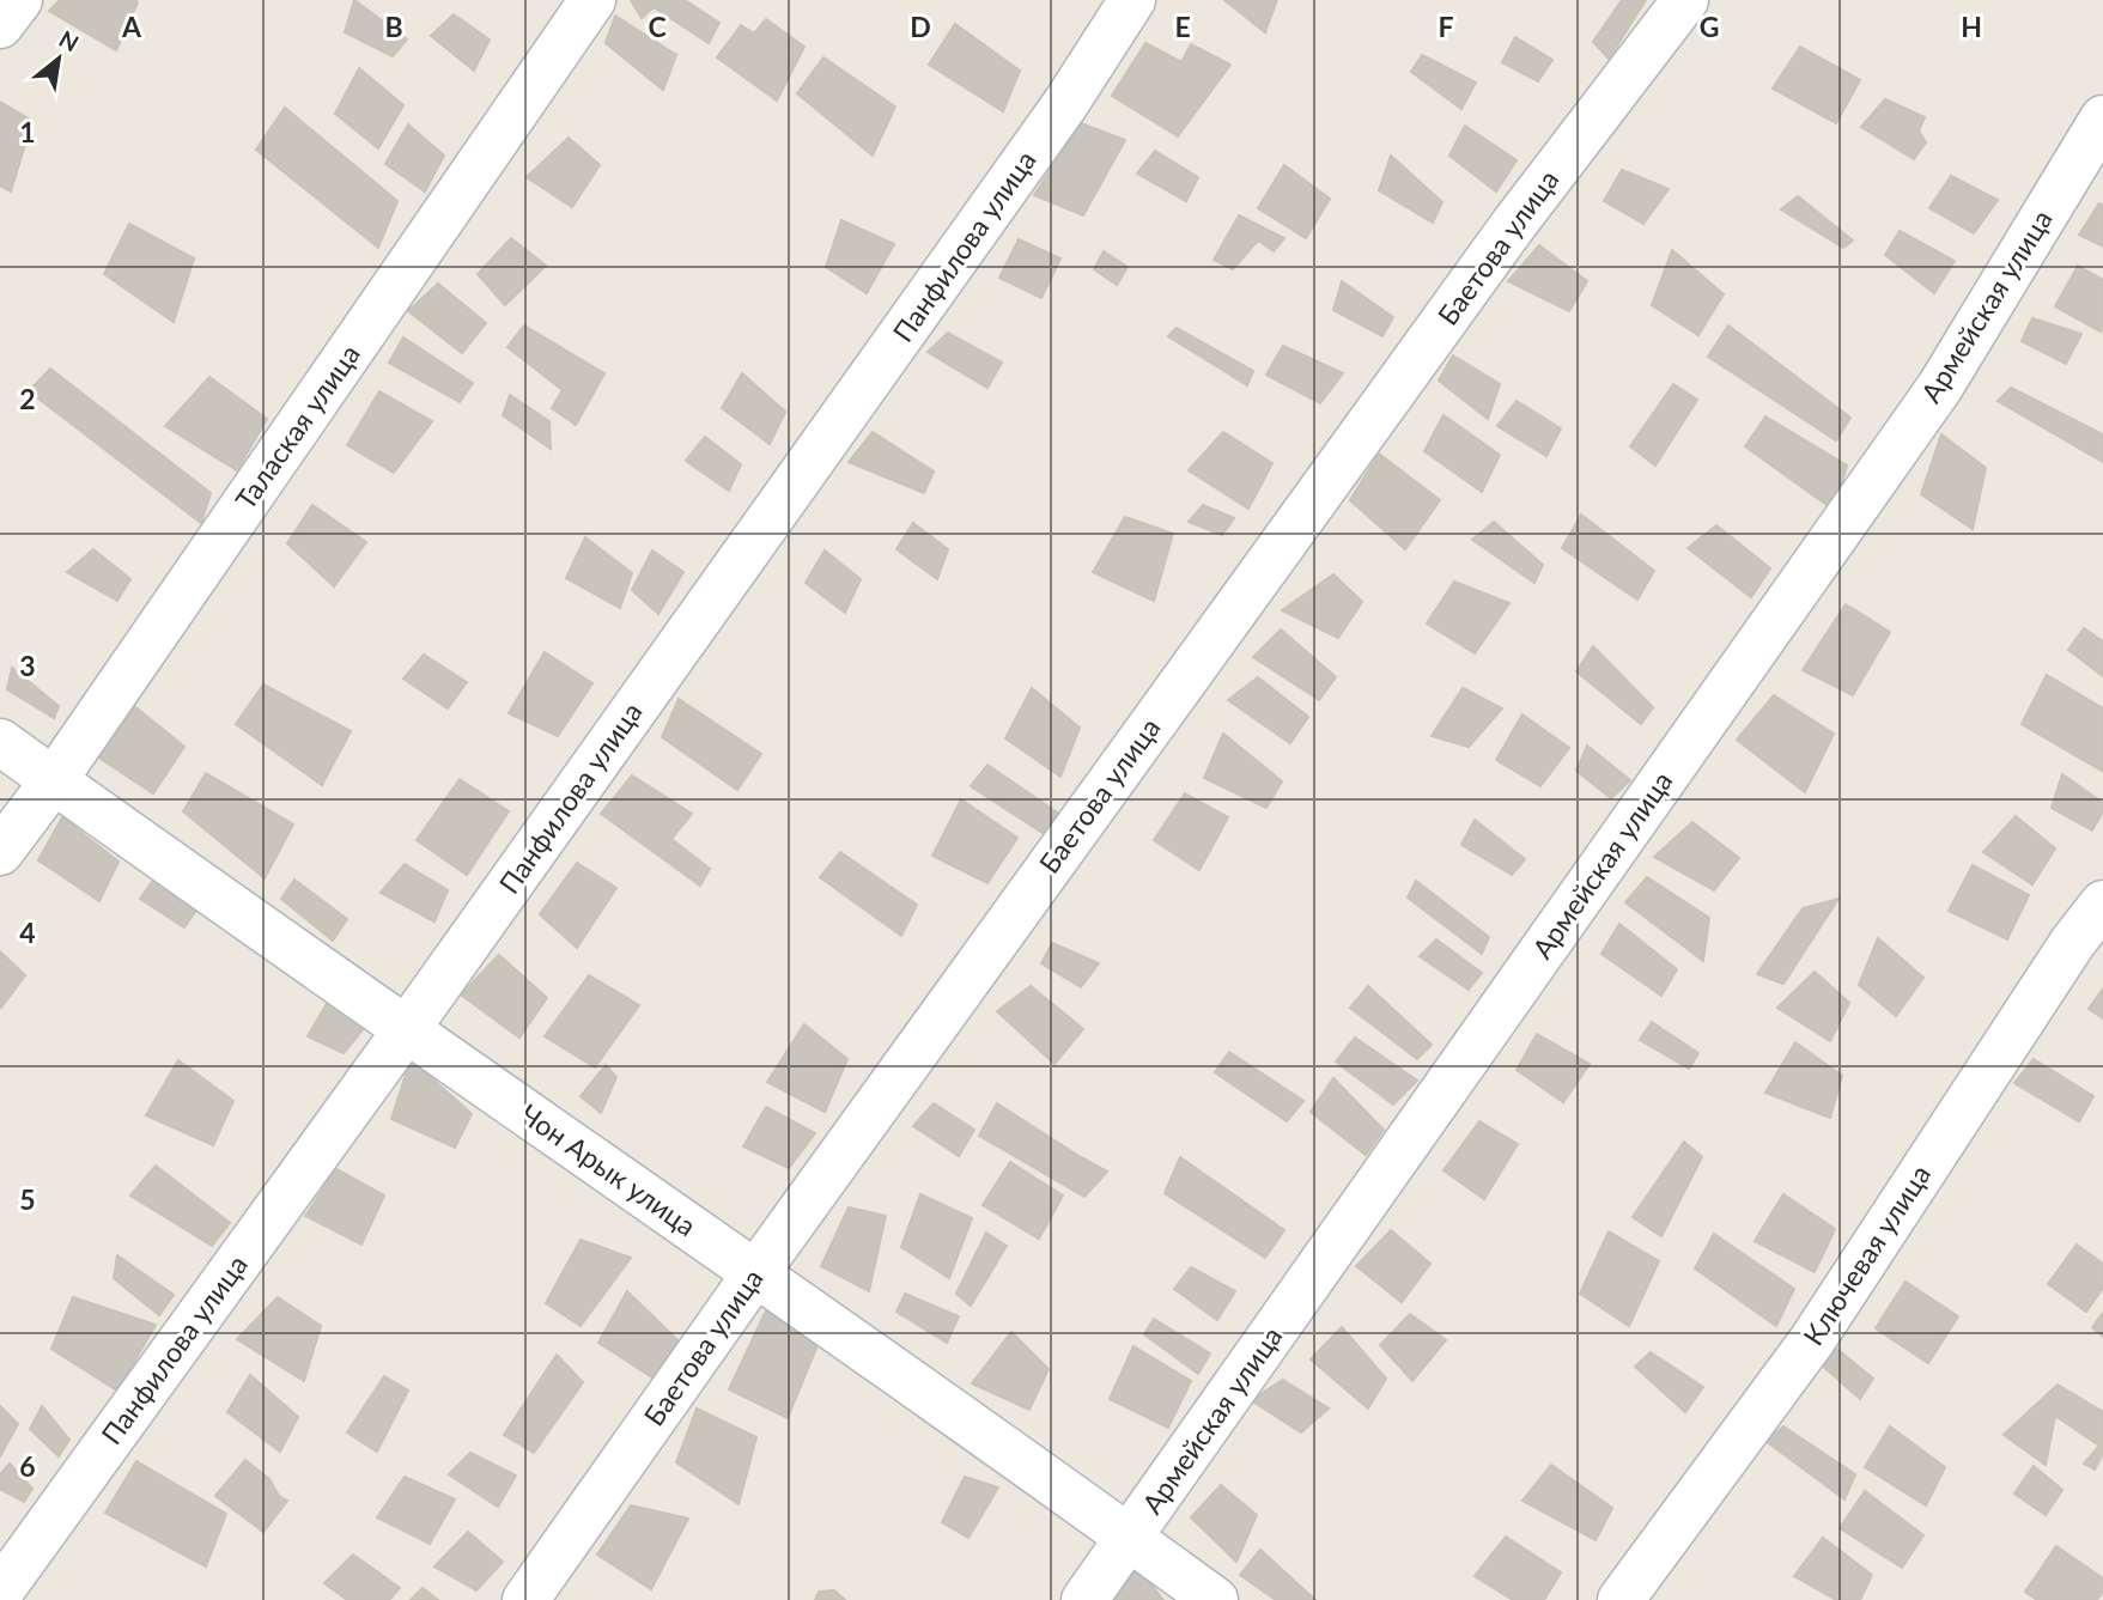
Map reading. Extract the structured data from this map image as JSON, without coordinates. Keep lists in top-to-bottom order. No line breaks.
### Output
{"streets":{"street":["Панфилова улица","Баетова улица","Армейская улица","Талаская улица","Чон Арык улица","Ключевая улица"]},"crossings":[["Панфилова улица","Чон Арык улица"],["Баетова улица","Чон Арык улица"],["Армейская улица","Чон Арык улица"],["Талаская улица","Чон Арык улица"]],"north":"top right","grid":{"columns":["A","B","C","D","E","F","G","H"],"rows":["1","2","3","4","5","6"]}}
